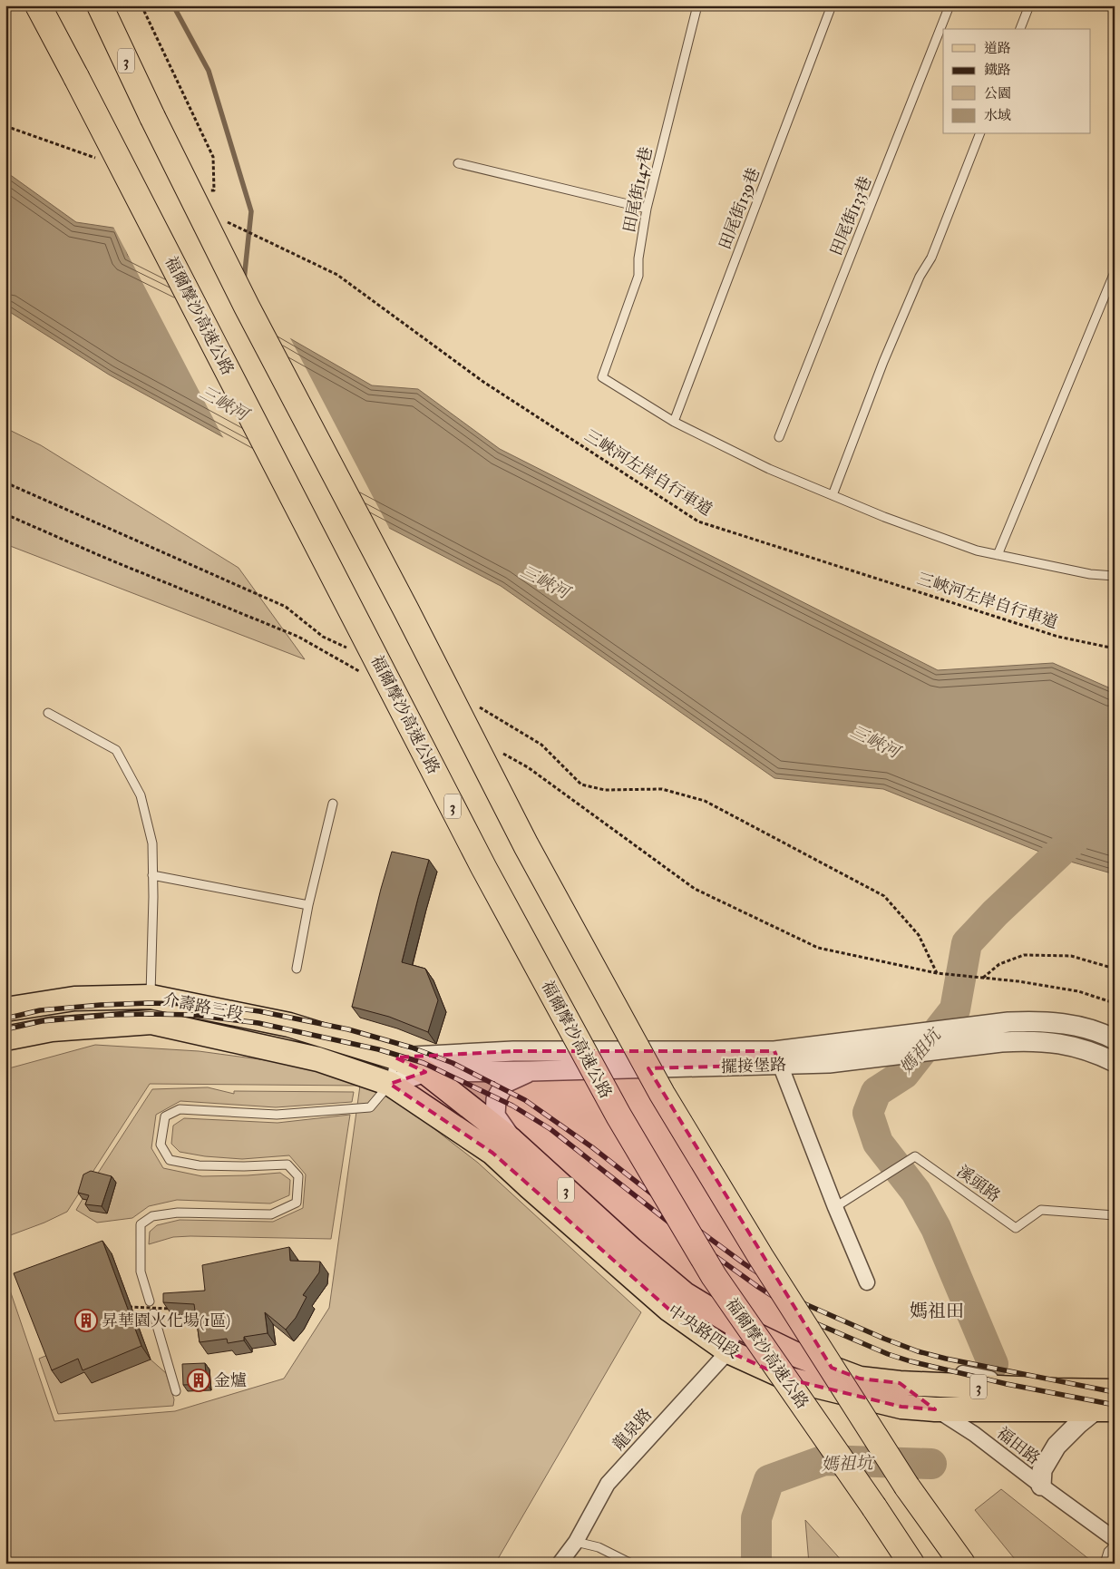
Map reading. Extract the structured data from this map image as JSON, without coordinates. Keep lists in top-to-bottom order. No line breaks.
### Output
{"streets":{"highway":["3","福爾摩沙高速公路"],"main road":["介壽路三段","中央路四段"],"street":["擺接堡路","龍泉路","福田路"],"lane":["田尾街147巷","田尾街139巷","田尾街133巷","溪頭路"],"path":["三峽河左岸自行車道"]},"crossings":[["田尾街147巷","田尾街139巷"],["介壽路三段","擺接堡路"],["介壽路三段","中央路四段"],["擺接堡路","中央路四段"],["中央路四段","龍泉路"],["中央路四段","福田路"]],"districts":["媽祖田"],"water":["三峽河","媽祖坑"],"places":{"building":["昇華園火化場(1區)","金爐"]},"legend":["道路","鐵路","公園","水域"]}
